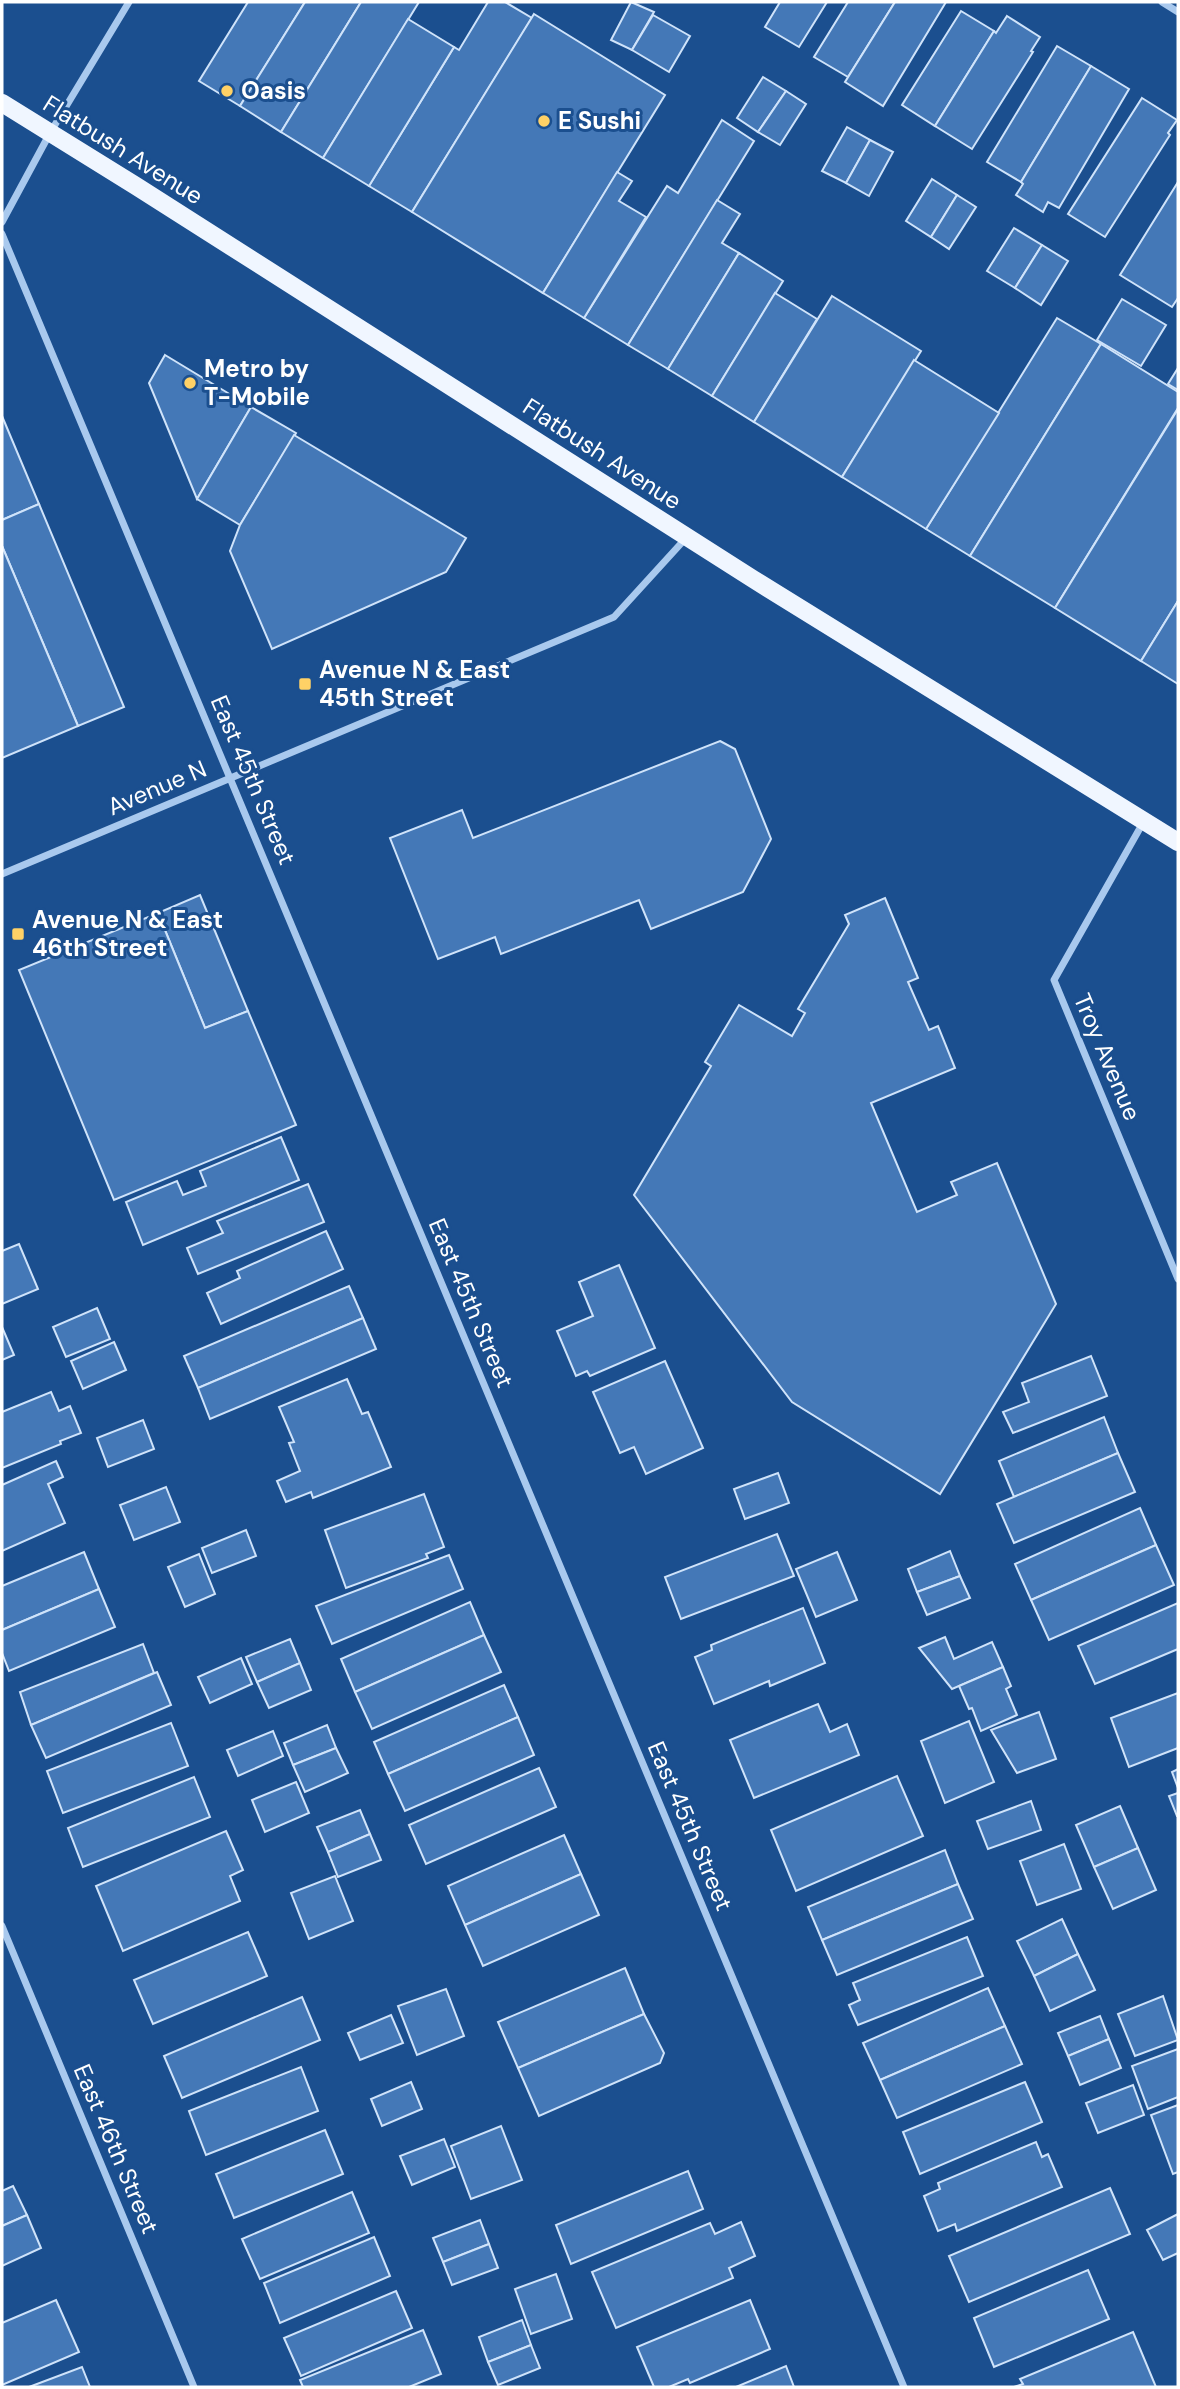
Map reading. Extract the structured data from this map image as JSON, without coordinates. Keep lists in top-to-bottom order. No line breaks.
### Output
{"streets":{"main road":["Flatbush Avenue"],"street":["East 45th Street","Avenue N","Troy Avenue","East 46th Street"]},"crossings":[["Flatbush Avenue","Avenue N"],["Flatbush Avenue","Troy Avenue"],["East 45th Street","Avenue N"]],"places":{"other":["Oasis","E Sushi","Metro by T-Mobile"],"transit":["Avenue N & East 45th Street","Avenue N & East 46th Street"]}}
